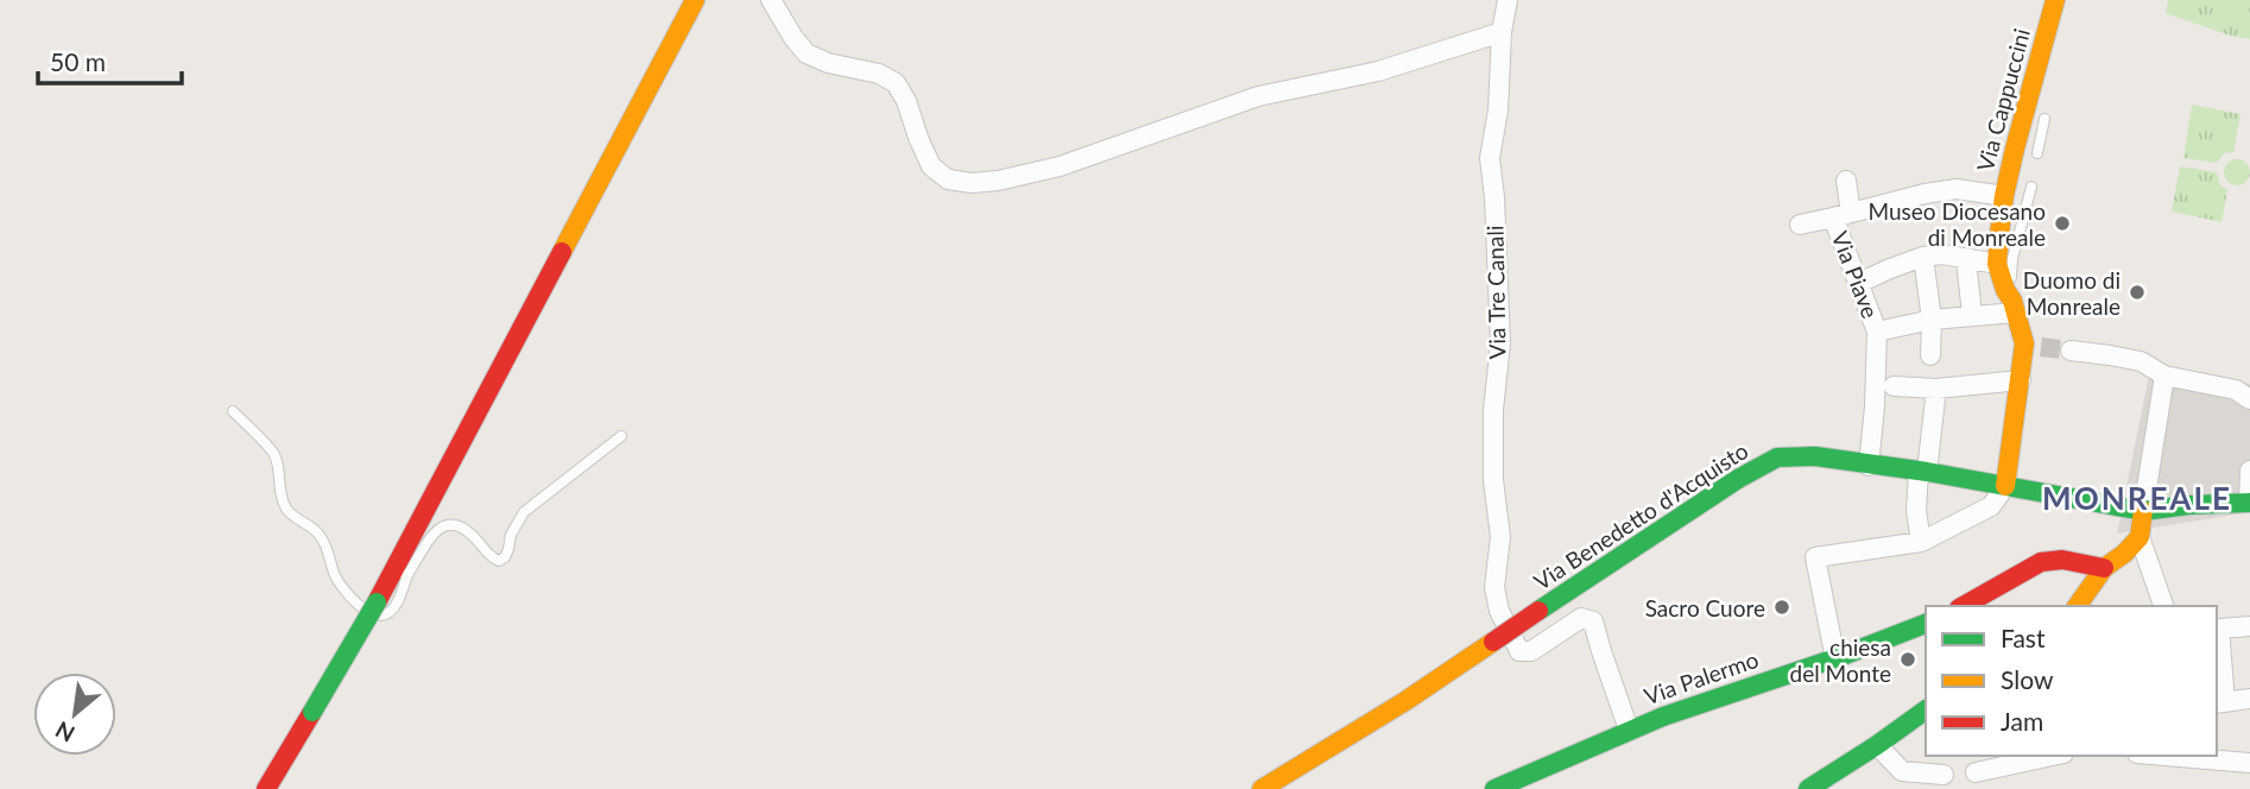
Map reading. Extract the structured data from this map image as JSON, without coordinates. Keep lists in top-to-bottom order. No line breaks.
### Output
{"streets":{"street":["Via Cappuccini","Via Piave","Via Tre Canali","Via Benedetto d'Acquisto","Via Palermo"]},"crossings":[["Via Piave","Via Benedetto d'Acquisto"],["Via Tre Canali","Via Benedetto d'Acquisto"]],"districts":["MONREALE"],"places":["Museo Diocesano di Monreale","Duomo di Monreale","Sacro Cuore","chiesa del Monte"],"legend":["Fast","Slow","Jam"],"scale_bar":"50 m","north":"bottom left"}
